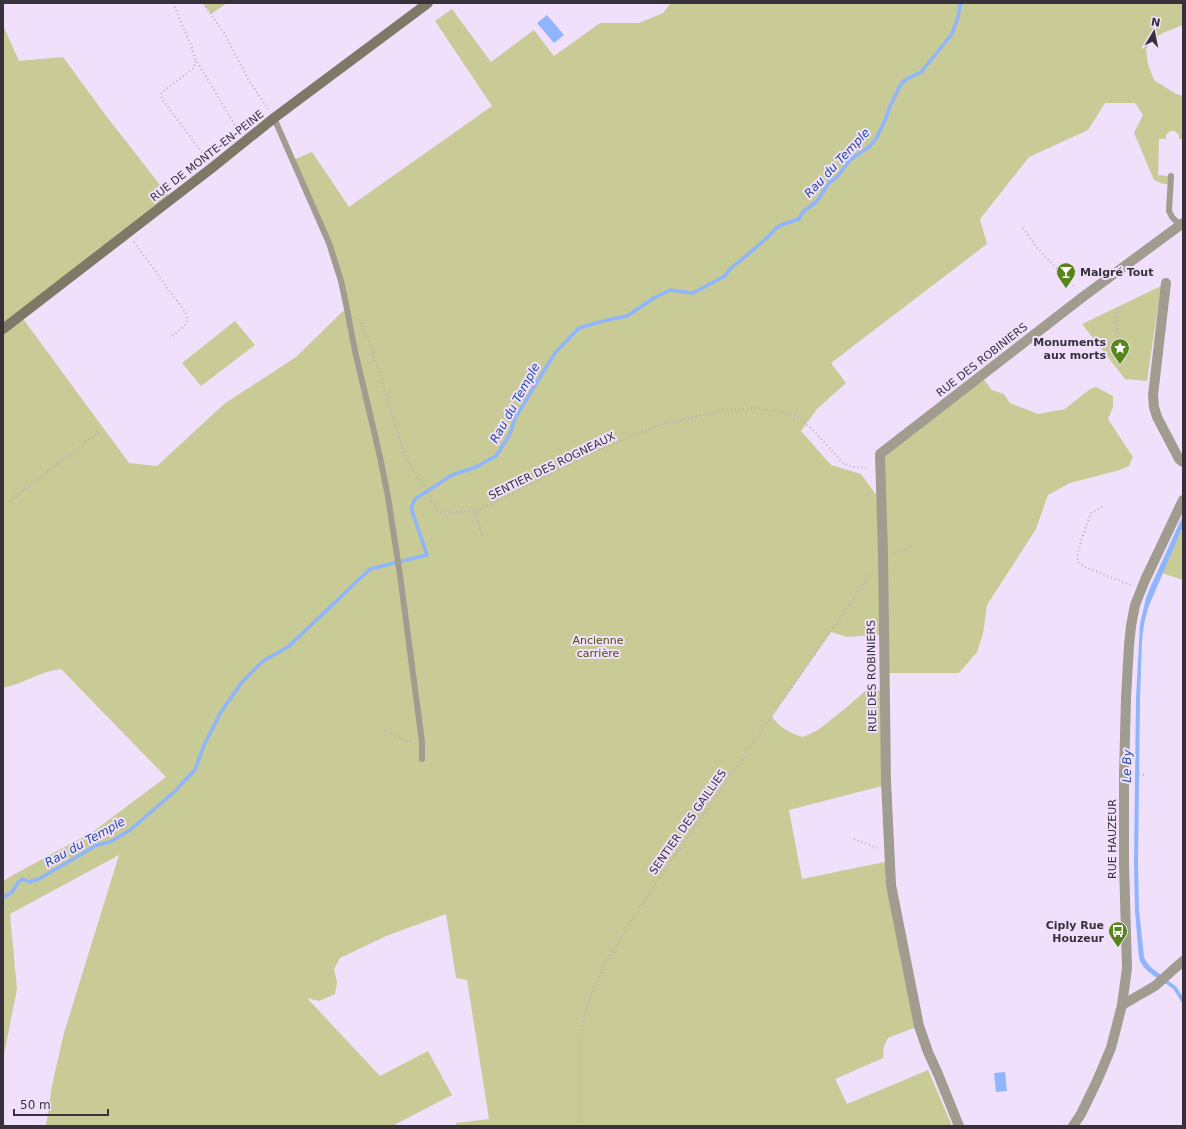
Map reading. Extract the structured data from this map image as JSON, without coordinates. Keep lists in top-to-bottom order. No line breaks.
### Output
{"streets":{"main road":["RUE DE MONTE-EN-PEINE"],"street":["RUE DES ROBINIERS","RUE HAUZEUR"],"path":["SENTIER DES ROGNEAUX","SENTIER DES GAILLIES"]},"crossings":[["RUE DES ROBINIERS","SENTIER DES ROGNEAUX"],["RUE DES ROBINIERS","SENTIER DES GAILLIES"]],"water":["Rau du Temple","Le By"],"parks":["Ancienne carrière"],"places":{"bar":["Malgré Tout"],"place":["Monuments aux morts"],"bus stop":["Ciply Rue Houzeur"]},"scale_bar":"50 m","north":"top"}
